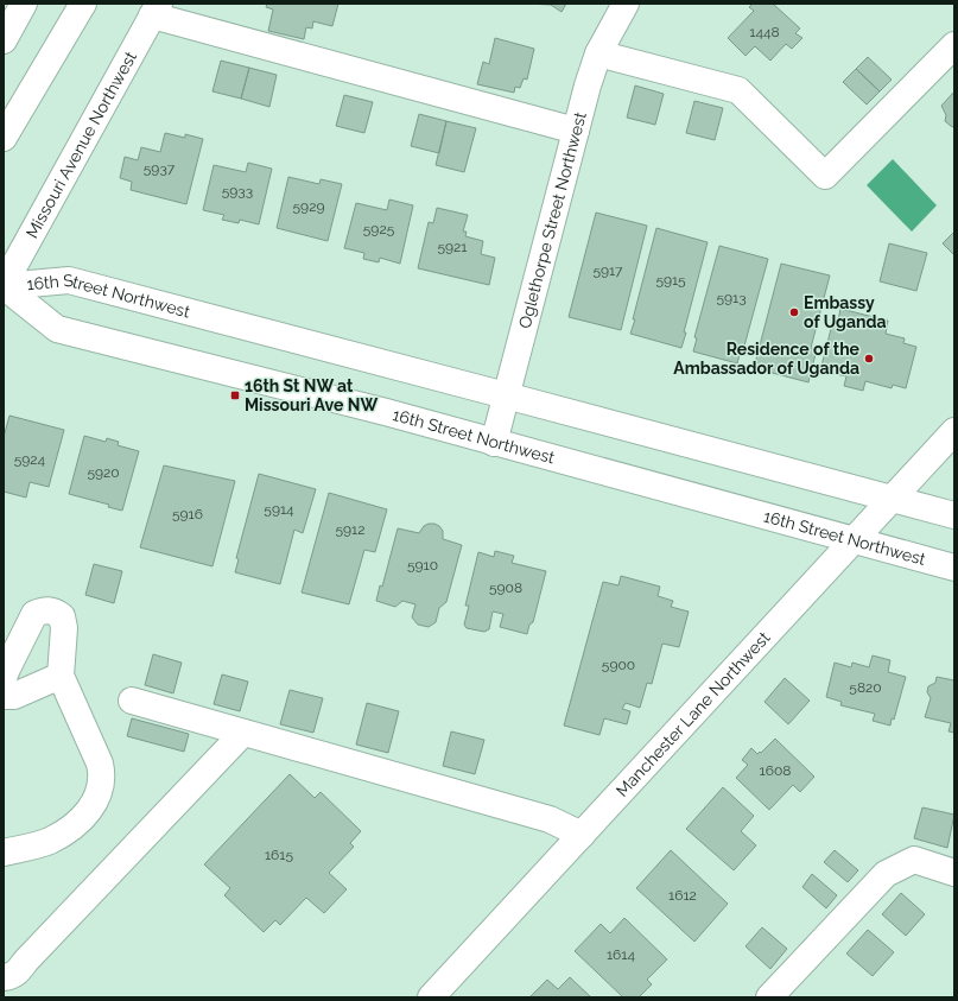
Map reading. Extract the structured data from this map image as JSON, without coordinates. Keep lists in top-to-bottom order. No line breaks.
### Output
{"streets":{"main road":["Missouri Avenue Northwest","Oglethorpe Street Northwest","16th Street Northwest","Manchester Lane Northwest"]},"crossings":[["Missouri Avenue Northwest","16th Street Northwest"],["Oglethorpe Street Northwest","16th Street Northwest"],["16th Street Northwest","Manchester Lane Northwest"]],"places":{"other":["Embassy of Uganda","Residence of the Ambassador of Uganda"],"transit":["16th St NW at Missouri Ave NW"]},"house_numbers":["1448","5937","5933","5929","5925","5921","5917","5915","5913","5924","5920","5914","5916","5912","5910","5908","5900","5820","1608","1615","1612","1614"]}
